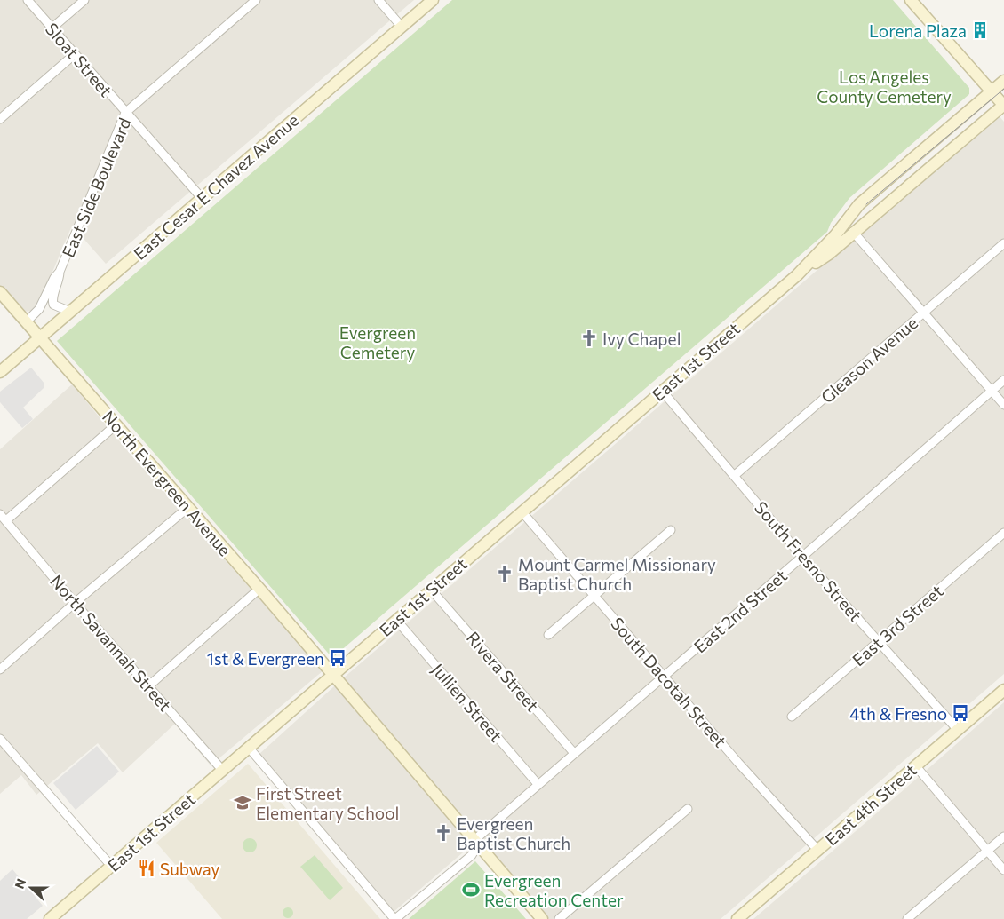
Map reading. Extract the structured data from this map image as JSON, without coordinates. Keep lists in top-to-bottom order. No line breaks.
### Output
{"streets":{"street":["Sloat Street","East Cesar E Chavez Avenue","East Side Boulevard","Gleason Avenue","East 1st Street","North Evergreen Avenue","South Fresno Street","East 2nd Street","East 3rd Street","North Savannah Street","Rivera Street","South Dacotah Street","Jullien Street","East 4th Street"]},"crossings":[["Sloat Street","East Cesar E Chavez Avenue"],["Sloat Street","East Side Boulevard"],["East Cesar E Chavez Avenue","East Side Boulevard"],["East Cesar E Chavez Avenue","North Evergreen Avenue"],["East Side Boulevard","North Evergreen Avenue"],["Gleason Avenue","South Fresno Street"],["East 1st Street","North Evergreen Avenue"],["East 1st Street","South Fresno Street"],["East 1st Street","North Savannah Street"],["East 1st Street","Rivera Street"],["East 1st Street","South Dacotah Street"],["East 1st Street","Jullien Street"],["North Evergreen Avenue","East 2nd Street"],["South Fresno Street","East 2nd Street"],["South Fresno Street","East 3rd Street"],["South Fresno Street","East 4th Street"],["East 2nd Street","Rivera Street"],["East 2nd Street","South Dacotah Street"],["East 2nd Street","Jullien Street"],["South Dacotah Street","East 4th Street"]],"parks":["Los Angeles County Cemetery","Evergreen Cemetery"],"places":{"building":["Lorena Plaza"],"church":["Ivy Chapel","Mount Carmel Missionary Baptist Church","Evergreen Baptist Church"],"bus stop":["1st & Evergreen","4th & Fresno"],"school or university":["First Street Elementary School"],"restaurant":["Subway"],"sports":["Evergreen Recreation Center"]},"north":"left"}
